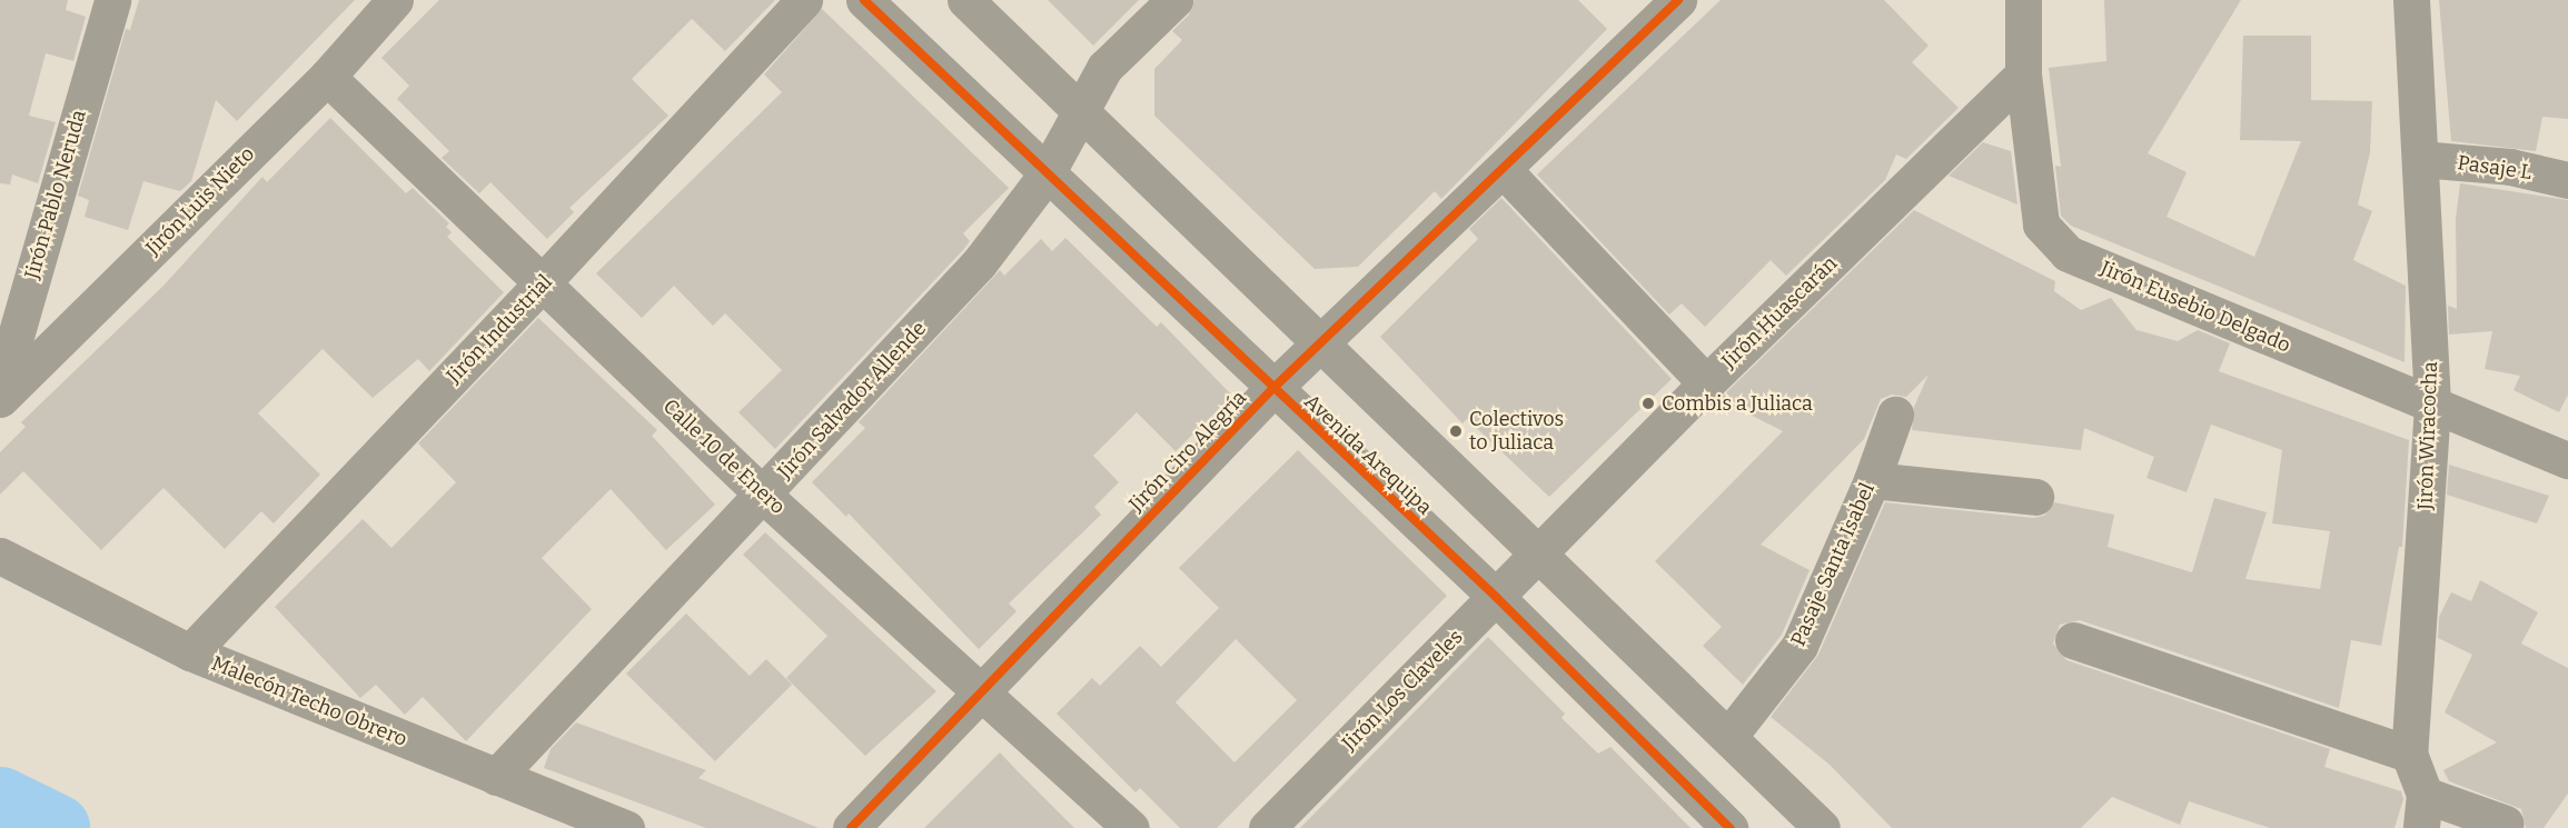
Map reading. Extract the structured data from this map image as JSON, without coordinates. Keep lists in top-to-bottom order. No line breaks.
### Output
{"streets":{"street":["Pasaje L","Jirón Pablo Neruda","Jirón Luis Nieto","Jirón Eusebio Delgado","Jirón Huascarán","Jirón Industrial","Jirón Salvador Allende","Jirón Wiracocha","Jirón Ciro Alegría","Avenida Arequipa","Calle 10 de Enero","Pasaje Santa Isabel","Jirón Los Claveles","Malecón Techo Obrero"]},"crossings":[["Pasaje L","Jirón Wiracocha"],["Jirón Luis Nieto","Calle 10 de Enero"],["Jirón Eusebio Delgado","Jirón Huascarán"],["Jirón Eusebio Delgado","Jirón Wiracocha"],["Jirón Huascarán","Jirón Los Claveles"],["Jirón Industrial","Calle 10 de Enero"],["Jirón Industrial","Malecón Techo Obrero"],["Jirón Salvador Allende","Avenida Arequipa"],["Jirón Salvador Allende","Calle 10 de Enero"],["Jirón Salvador Allende","Malecón Techo Obrero"],["Jirón Ciro Alegría","Avenida Arequipa"],["Jirón Ciro Alegría","Calle 10 de Enero"],["Avenida Arequipa","Jirón Los Claveles"]],"places":["Combis a Juliaca","Colectivos to Juliaca"]}
